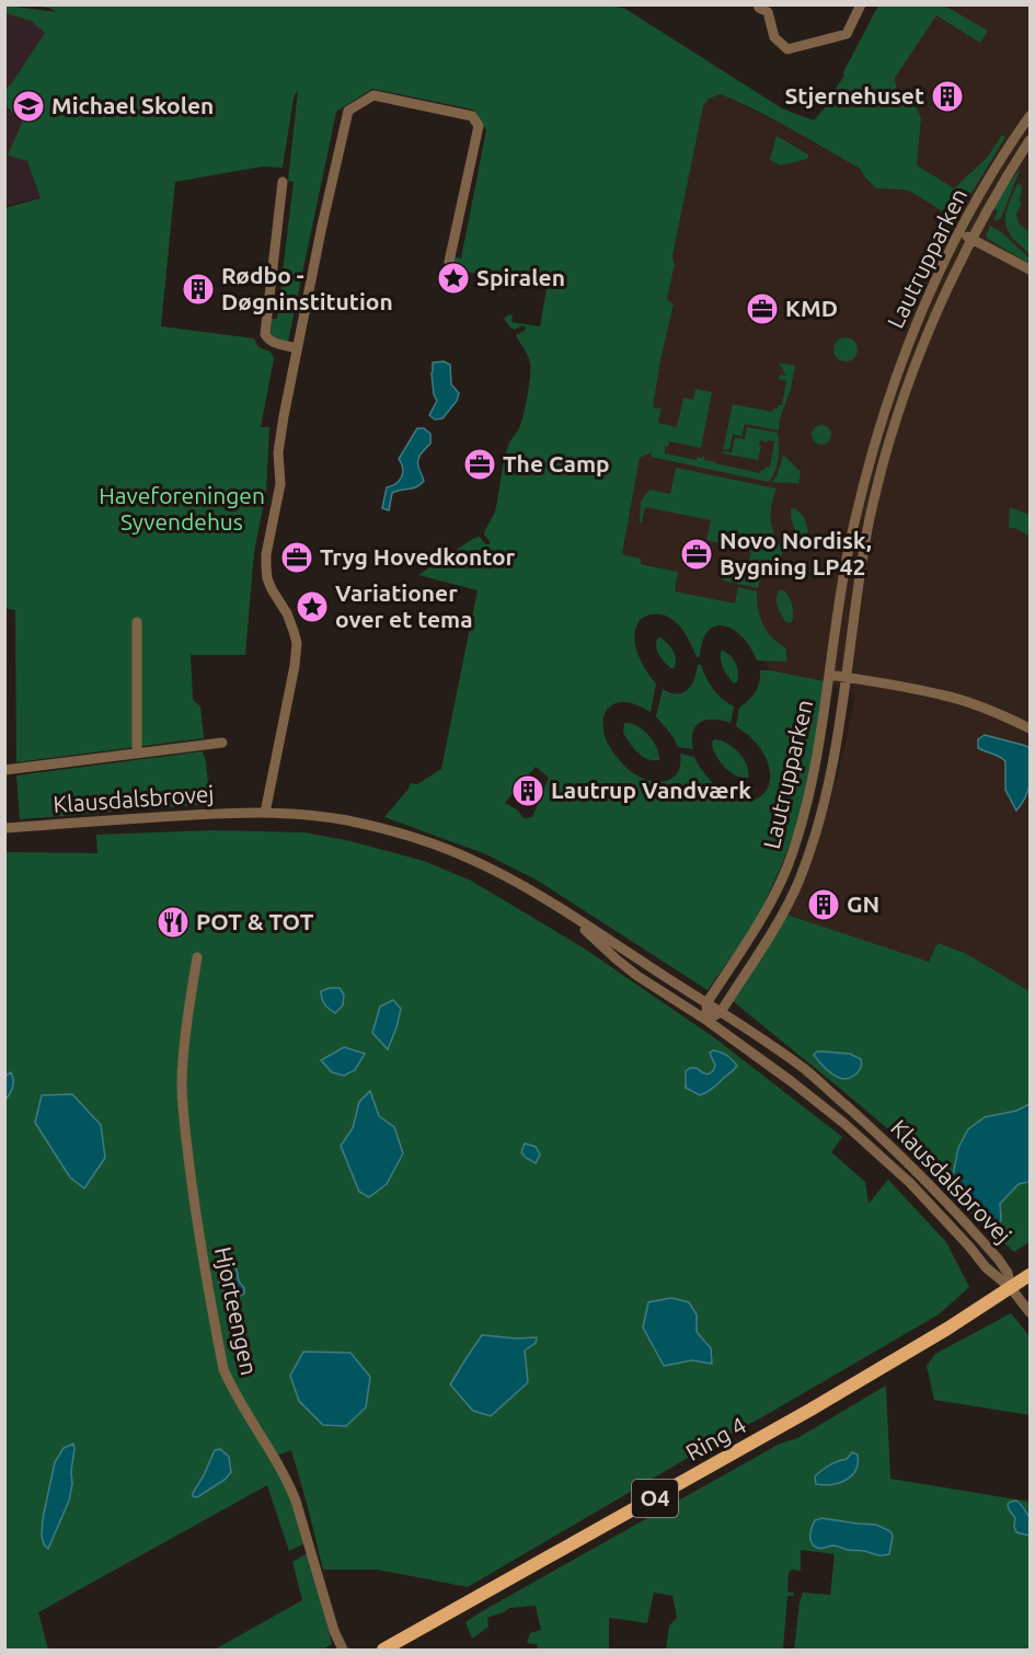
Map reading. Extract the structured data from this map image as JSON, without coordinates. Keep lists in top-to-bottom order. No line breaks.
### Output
{"streets":{"main road":["Ring 4","O4"],"street":["Lautrupparken","Klausdalsbrovej","Hjorteengen"]},"crossings":[["Lautrupparken","Klausdalsbrovej"],["Klausdalsbrovej","Ring 4"]],"parks":["Haveforeningen Syvendehus"],"places":{"building":["Stjernehuset","Rødbo - Døgninstitution","Lautrup Vandværk","GN"],"school or university":["Michael Skolen"],"place":["Spiralen","Variationer over et tema"],"office":["KMD","The Camp","Novo Nordisk, Bygning LP42","Tryg Hovedkontor"],"restaurant":["POT & TOT"]}}
